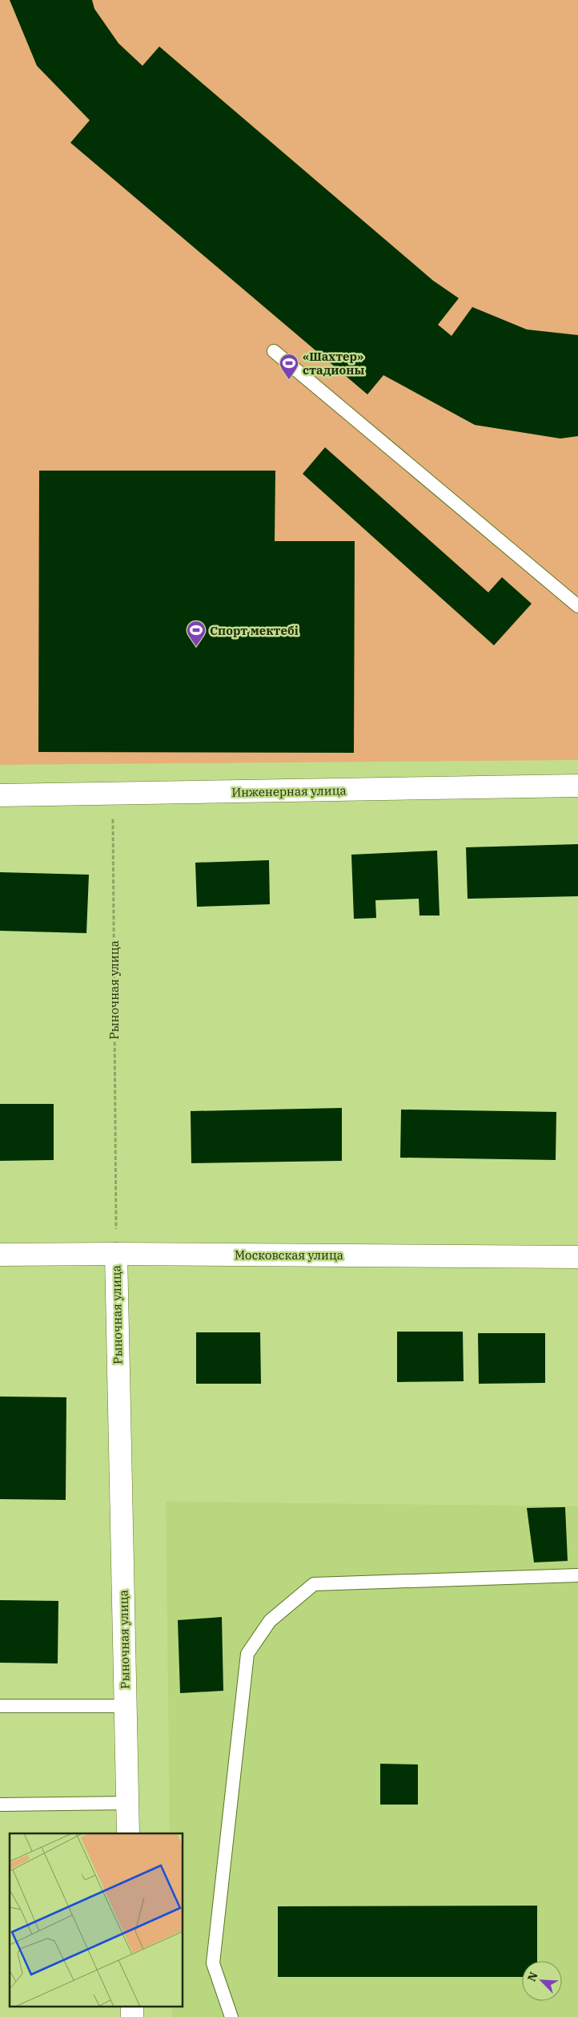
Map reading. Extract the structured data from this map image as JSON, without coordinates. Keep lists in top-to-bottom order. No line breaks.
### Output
{"streets":{"street":["Инженерная улица","Рыночная улица","Московская улица"]},"crossings":[["Инженерная улица","Рыночная улица"],["Рыночная улица","Московская улица"]],"places":{"sports":["«Шахтер» стадионы","Спорт мектебі"]},"north":"top left"}
